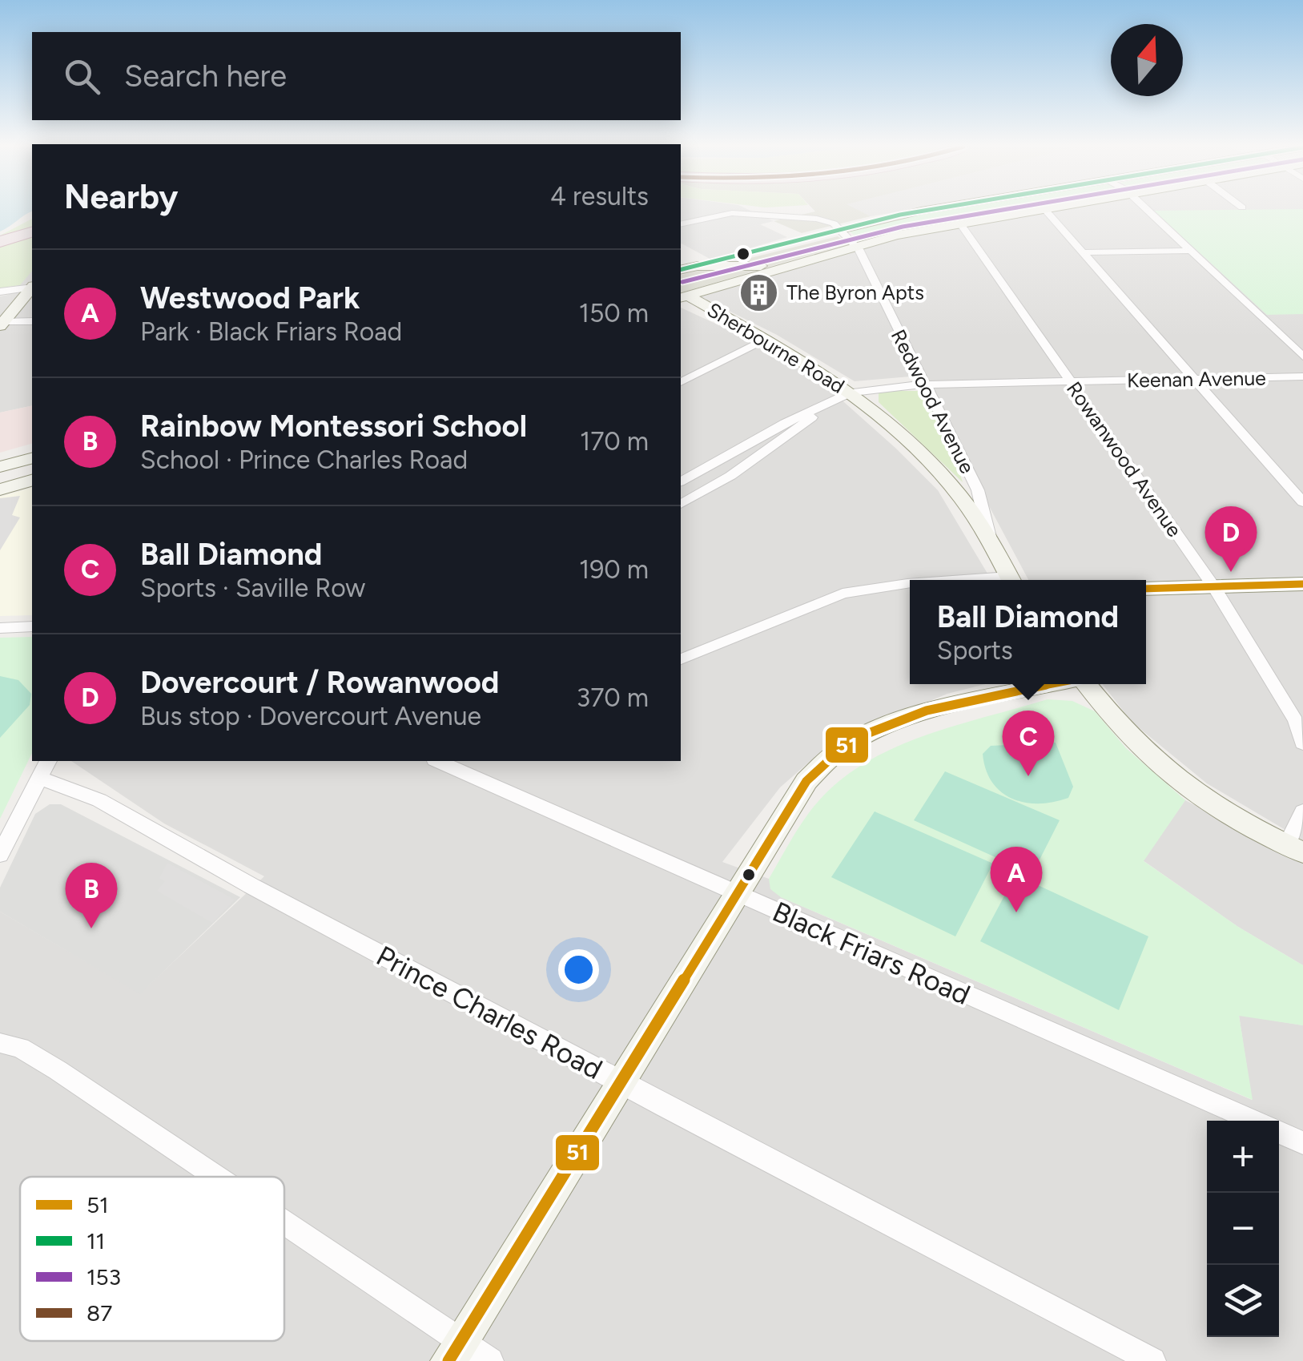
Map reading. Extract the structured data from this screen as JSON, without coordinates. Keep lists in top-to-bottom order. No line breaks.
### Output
{"streets":{"street":["Sherbourne Road","Keenan Avenue","Redwood Avenue","Rowanwood Avenue","Black Friars Road","Prince Charles Road"]},"crossings":[["Sherbourne Road","Keenan Avenue"],["Sherbourne Road","Redwood Avenue"],["Keenan Avenue","Redwood Avenue"],["Keenan Avenue","Rowanwood Avenue"]],"places":{"building":["The Byron Apts"]},"lines":["transit line 11","transit line 153","transit line 51"],"legend":["51","11","153","87"],"north":"top","page":{"search":"Search here","heading":["Nearby","4 results"],"list":[{"mark":"A","name":"Westwood Park","note":"Park · Black Friars Road","value":"150 m"},{"mark":"B","name":"Rainbow Montessori School","note":"School · Prince Charles Road","value":"170 m"},{"mark":"C","name":"Ball Diamond","note":"Sports · Saville Row","value":"190 m"},{"mark":"D","name":"Dovercourt / Rowanwood","note":"Bus stop · Dovercourt Avenue","value":"370 m"}],"pins":["D","C","A","B"],"popup":["Ball Diamond","Sports"],"map_buttons":["+","−"]}}
